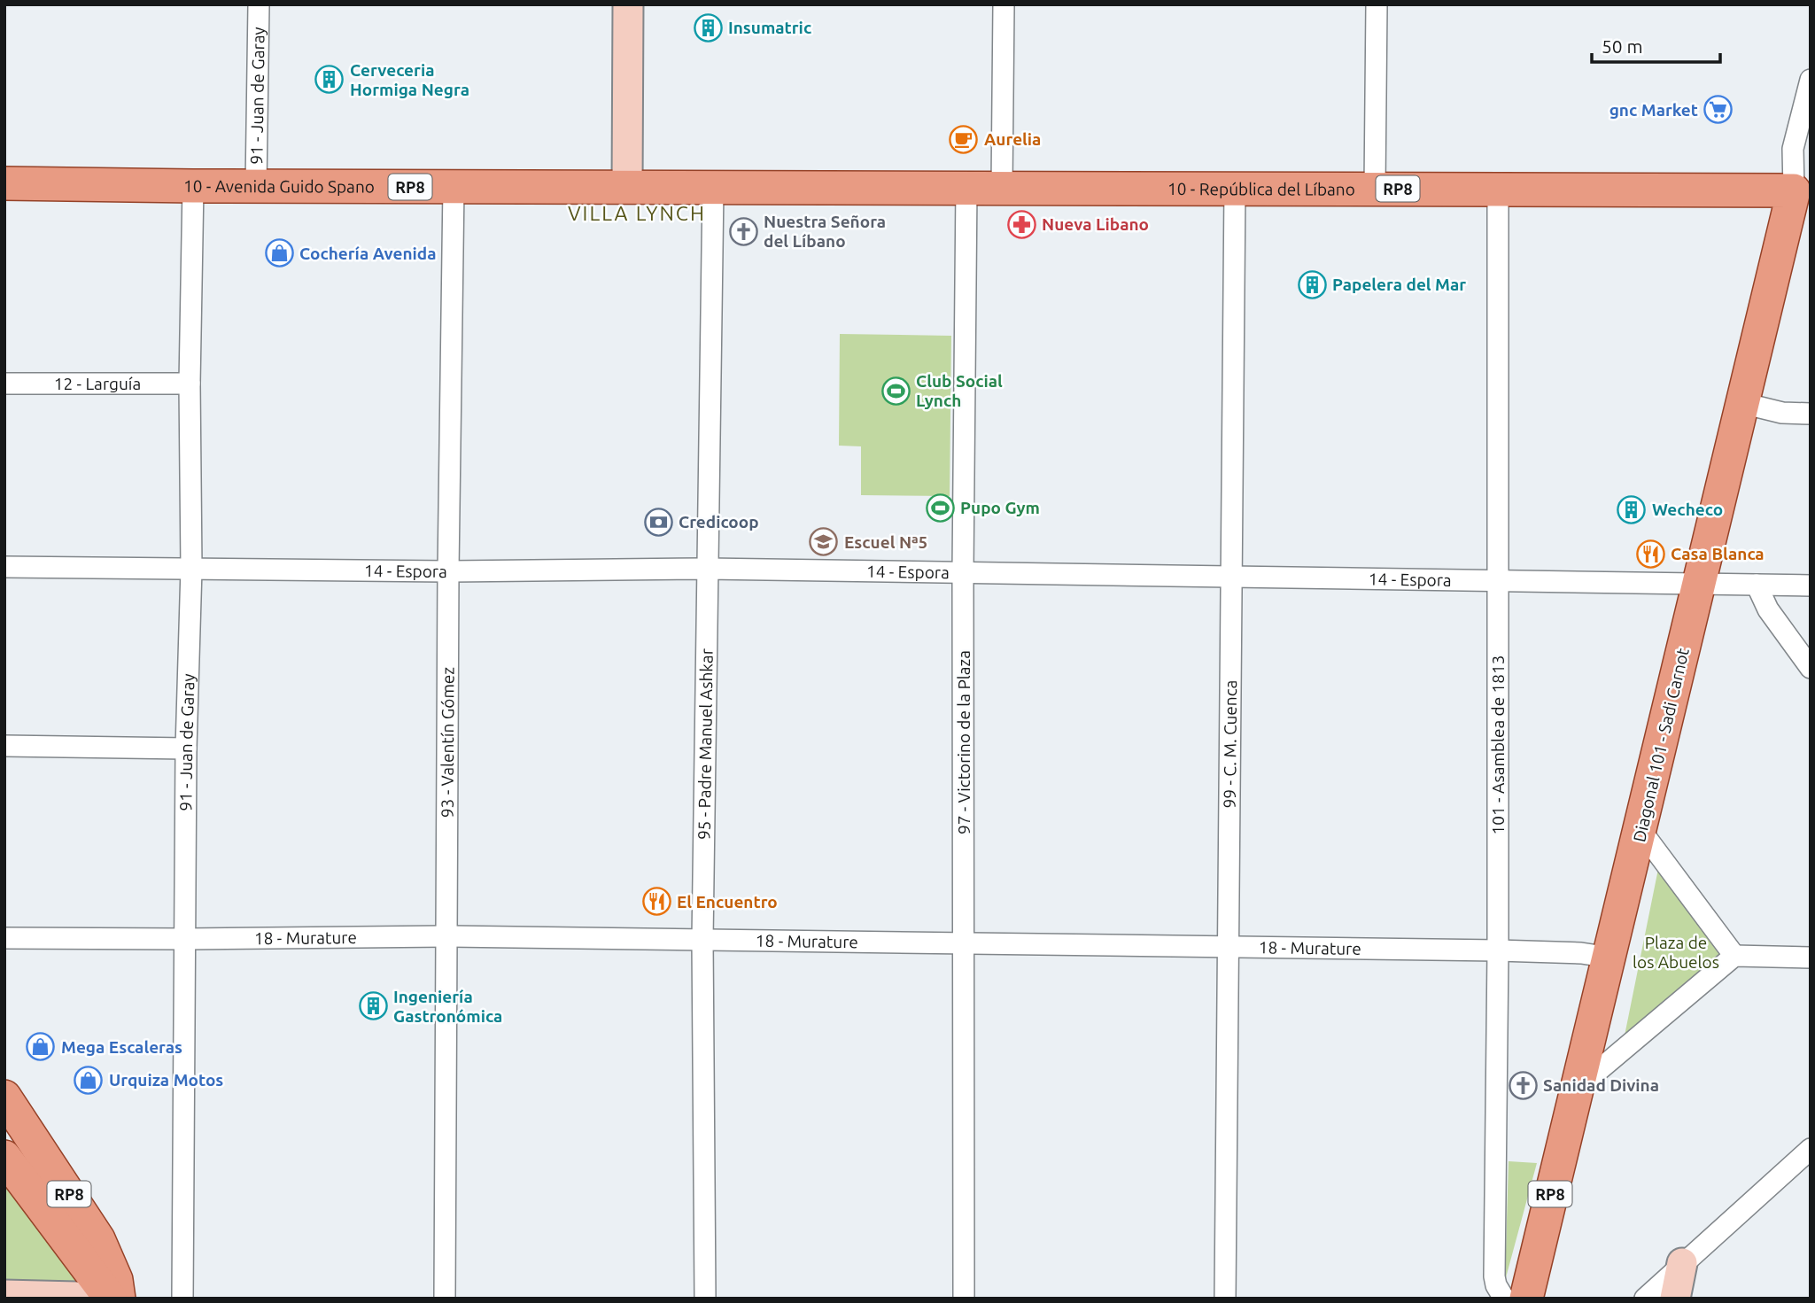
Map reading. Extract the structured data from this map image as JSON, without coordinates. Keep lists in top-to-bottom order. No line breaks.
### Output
{"streets":{"main road":["10 - Avenida Guido Spano","RP8","10 - República del Líbano","Diagonal 101 - Sadi Carnot"],"street":["91 - Juan de Garay","12 - Larguía","14 - Espora","93 - Valentín Gómez","97 - Victorino de la Plaza","95 - Padre Manuel Ashkar","99 - C. M. Cuenca","101 - Asamblea de 1813","18 - Murature"]},"crossings":[["91 - Juan de Garay","10 - Avenida Guido Spano"],["91 - Juan de Garay","12 - Larguía"],["91 - Juan de Garay","14 - Espora"],["91 - Juan de Garay","18 - Murature"],["10 - Avenida Guido Spano","RP8"],["10 - Avenida Guido Spano","93 - Valentín Gómez"],["RP8","10 - República del Líbano"],["RP8","95 - Padre Manuel Ashkar"],["10 - República del Líbano","97 - Victorino de la Plaza"],["10 - República del Líbano","95 - Padre Manuel Ashkar"],["10 - República del Líbano","99 - C. M. Cuenca"],["10 - República del Líbano","101 - Asamblea de 1813"],["10 - República del Líbano","Diagonal 101 - Sadi Carnot"],["14 - Espora","93 - Valentín Gómez"],["14 - Espora","97 - Victorino de la Plaza"],["14 - Espora","95 - Padre Manuel Ashkar"],["14 - Espora","99 - C. M. Cuenca"],["14 - Espora","101 - Asamblea de 1813"],["14 - Espora","Diagonal 101 - Sadi Carnot"],["93 - Valentín Gómez","18 - Murature"],["97 - Victorino de la Plaza","18 - Murature"],["95 - Padre Manuel Ashkar","18 - Murature"],["99 - C. M. Cuenca","18 - Murature"],["101 - Asamblea de 1813","18 - Murature"],["Diagonal 101 - Sadi Carnot","18 - Murature"]],"districts":["VILLA LYNCH"],"parks":["Plaza de los Abuelos"],"places":{"building":["Insumatric","Cerveceria Hormiga Negra","Papelera del Mar","Wecheco","Ingeniería Gastronómica"],"supermarket":["gnc Market"],"cafe":["Aurelia"],"pharmacy":["Nueva Libano"],"church":["Nuestra Señora del Líbano","Sanidad Divina"],"shop":["Cochería Avenida","Mega Escaleras","Urquiza Motos"],"sports":["Club Social Lynch","Pupo Gym"],"bank":["Credicoop"],"school or university":["Escuel Nª5"],"restaurant":["Casa Blanca","El Encuentro"]},"scale_bar":"50 m"}
